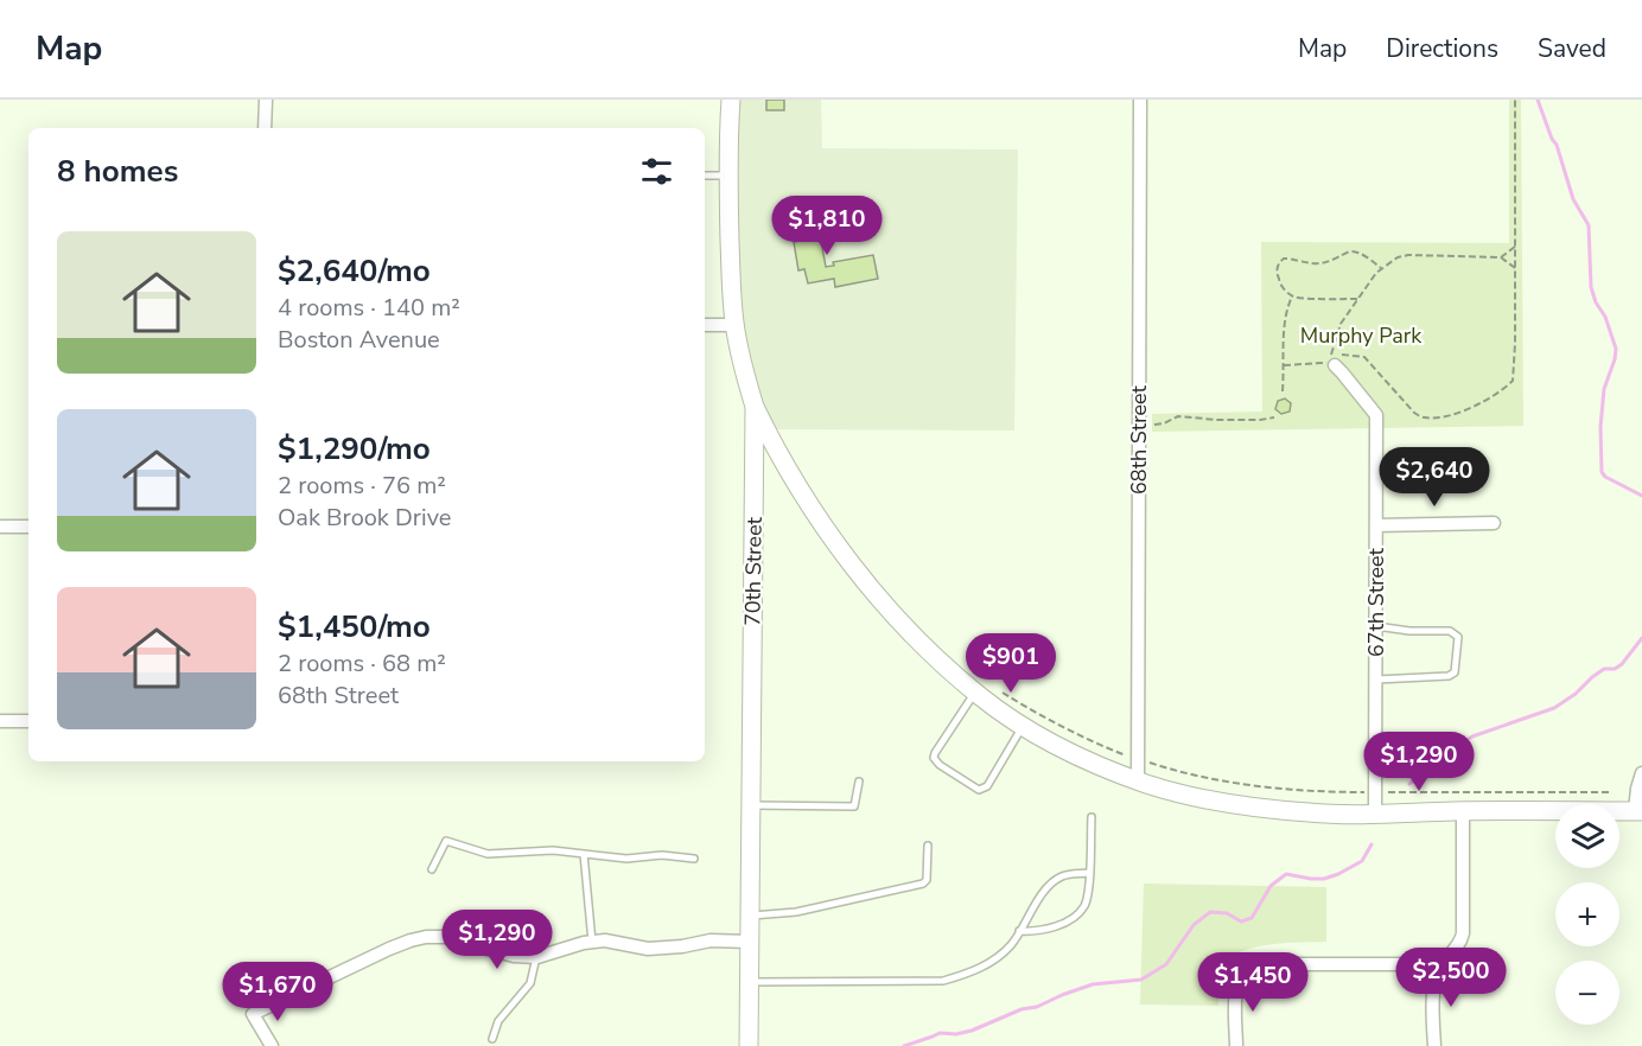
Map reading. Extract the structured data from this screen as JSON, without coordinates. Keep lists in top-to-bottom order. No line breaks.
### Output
{"streets":{"street":["68th Street","70th Street","67th Street"]},"parks":["Murphy Park"],"page":{"header":"Map","nav":["Map","Directions","Saved"],"heading":"8 homes","price":["$1,810","$2,640","$901","$1,290","$1,290","$2,500","$1,450","$1,670"],"list":[{"name":"$2,640/mo","note":"4 rooms · 140 m² · Boston Avenue"},{"name":"$1,290/mo","note":"2 rooms · 76 m² · Oak Brook Drive"},{"name":"$1,450/mo","note":"2 rooms · 68 m² · 68th Street"}],"map_buttons":["+","−"]}}
